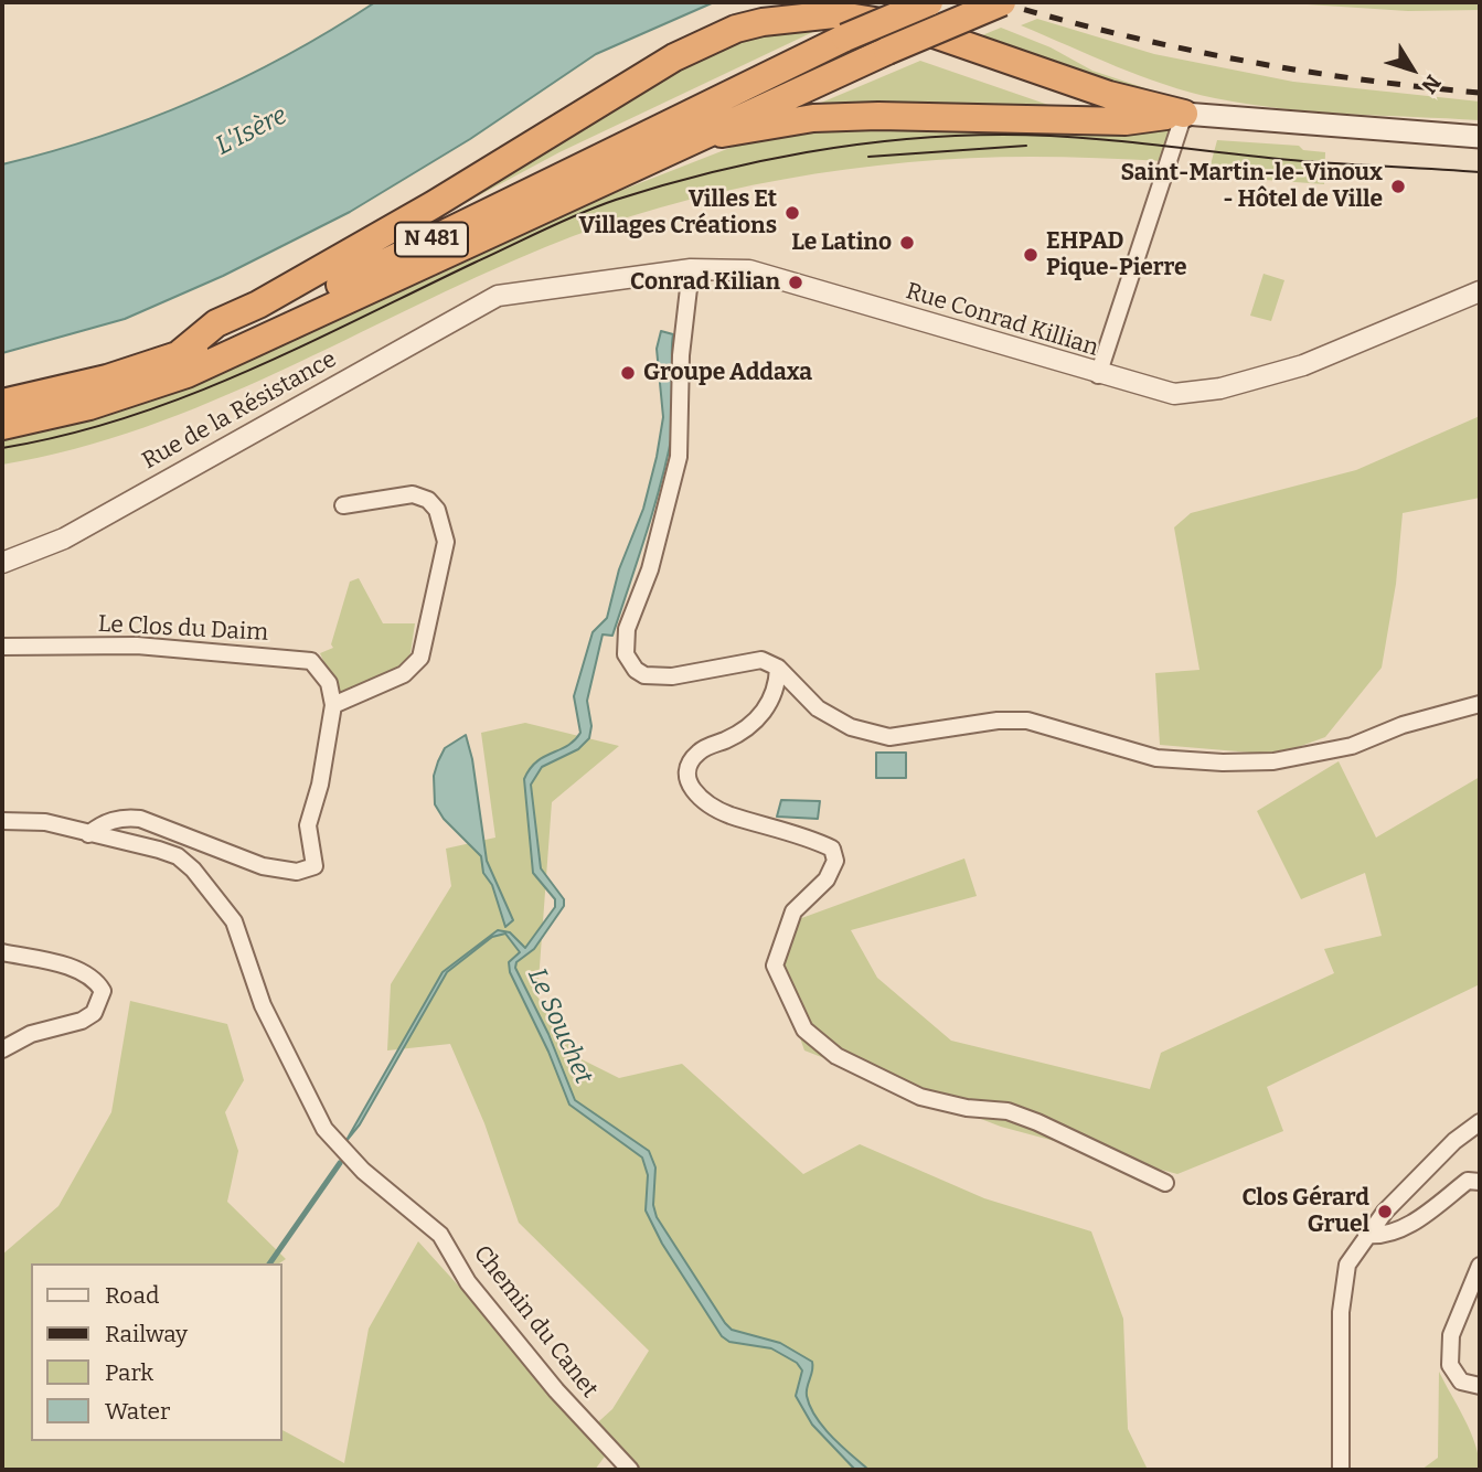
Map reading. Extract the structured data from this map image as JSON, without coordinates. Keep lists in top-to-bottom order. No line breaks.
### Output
{"streets":{"highway":["N 481"],"street":["Rue Conrad Killian","Rue de la Résistance","Le Clos du Daim","Chemin du Canet"]},"crossings":[["Rue Conrad Killian","Rue de la Résistance"]],"water":["L'Isère","Le Souchet"],"places":["Saint-Martin-le-Vinoux - Hôtel de Ville","Villes Et Villages Créations","Le Latino","EHPAD Pique-Pierre","Conrad Kilian","Groupe Addaxa","Clos Gérard Gruel"],"legend":["Road","Railway","Park","Water"],"north":"bottom right"}
